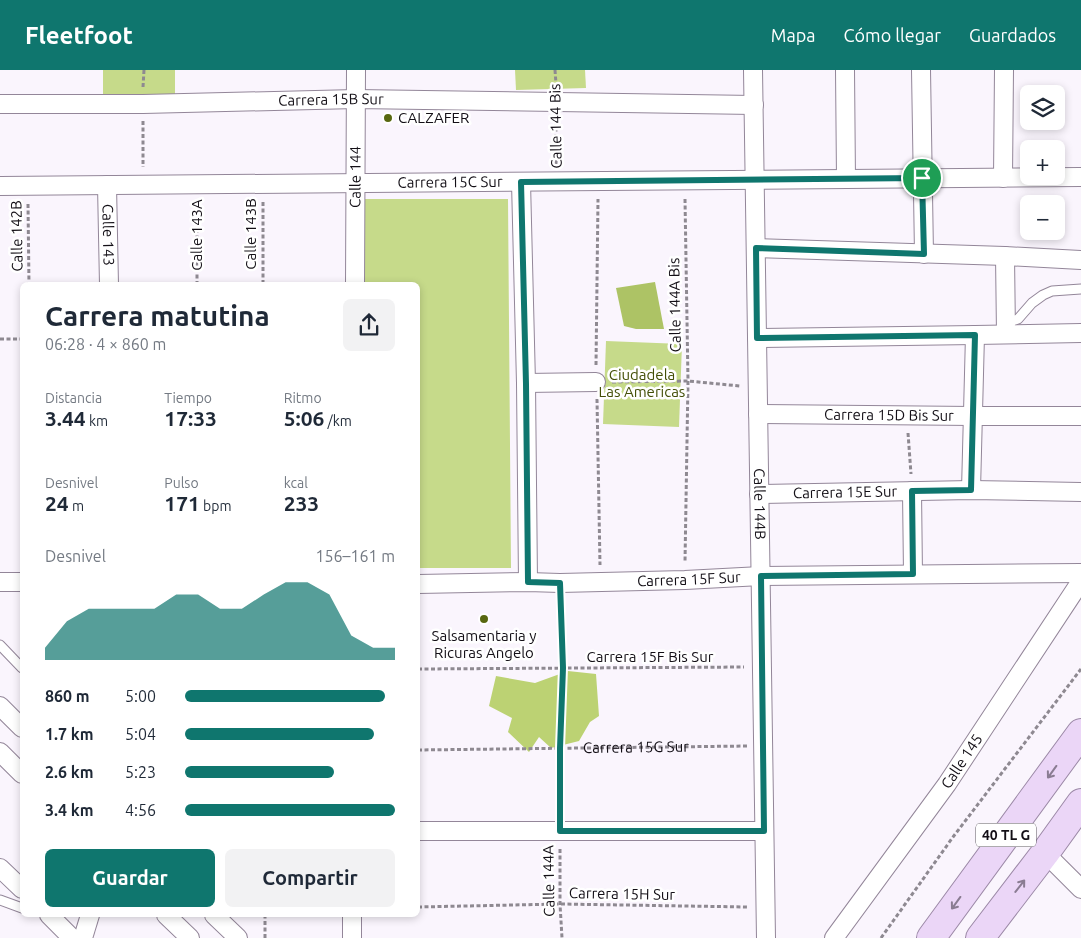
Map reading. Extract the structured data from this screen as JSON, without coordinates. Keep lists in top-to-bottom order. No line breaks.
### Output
{"streets":{"highway":["40 TL G"],"street":["Carrera 15B Sur","Calle 144","Carrera 15C Sur","Calle 143","Carrera 15D Bis Sur","Carrera 15E Sur","Calle 144B","Carrera 15F Sur","Calle 145"],"path":["Calle 144 Bis","Calle 143B","Calle 143A","Calle 142B","Calle 144A Bis","Carrera 15F Bis Sur","Carrera 15G Sur","Calle 144A","Carrera 15H Sur"]},"crossings":[["Carrera 15B Sur","Calle 144 Bis"],["Carrera 15B Sur","Calle 144"],["Carrera 15B Sur","Calle 144B"],["Calle 144 Bis","Carrera 15C Sur"],["Calle 144","Carrera 15C Sur"],["Carrera 15C Sur","Calle 143B"],["Carrera 15C Sur","Calle 143"],["Carrera 15C Sur","Calle 143A"],["Carrera 15C Sur","Calle 142B"],["Carrera 15C Sur","Calle 144A Bis"],["Carrera 15C Sur","Calle 144B"],["Calle 144A Bis","Carrera 15F Sur"],["Carrera 15D Bis Sur","Calle 144B"],["Carrera 15E Sur","Calle 144B"],["Calle 144B","Carrera 15F Sur"],["Calle 144B","Carrera 15F Bis Sur"],["Calle 144B","Carrera 15G Sur"],["Calle 144B","Carrera 15H Sur"],["Carrera 15F Sur","Calle 144A"],["Carrera 15F Bis Sur","Calle 144A"],["Carrera 15G Sur","Calle 144A"],["Calle 144A","Carrera 15H Sur"]],"parks":["Ciudadela Las Americas"],"places":["CALZAFER","Salsamentaria y Ricuras Angelo"],"page":{"header":"Fleetfoot","nav":["Mapa","Cómo llegar","Guardados"],"map_buttons":["+","−"],"heading":["Carrera matutina","06:28 · 4 × 860 m"],"stats":[["Distancia","3.44 km"],["Tiempo","17:33"],["Ritmo","5:06 /km"],["Desnivel","24 m"],["Pulso","171 bpm"],["kcal","233"]],"chart":["Desnivel","156–161 m"],"list":[{"name":"860 m","note":"5:00"},{"name":"1.7 km","note":"5:04"},{"name":"2.6 km","note":"5:23"},{"name":"3.4 km","note":"4:56"}],"buttons":["Guardar","Compartir"]}}
